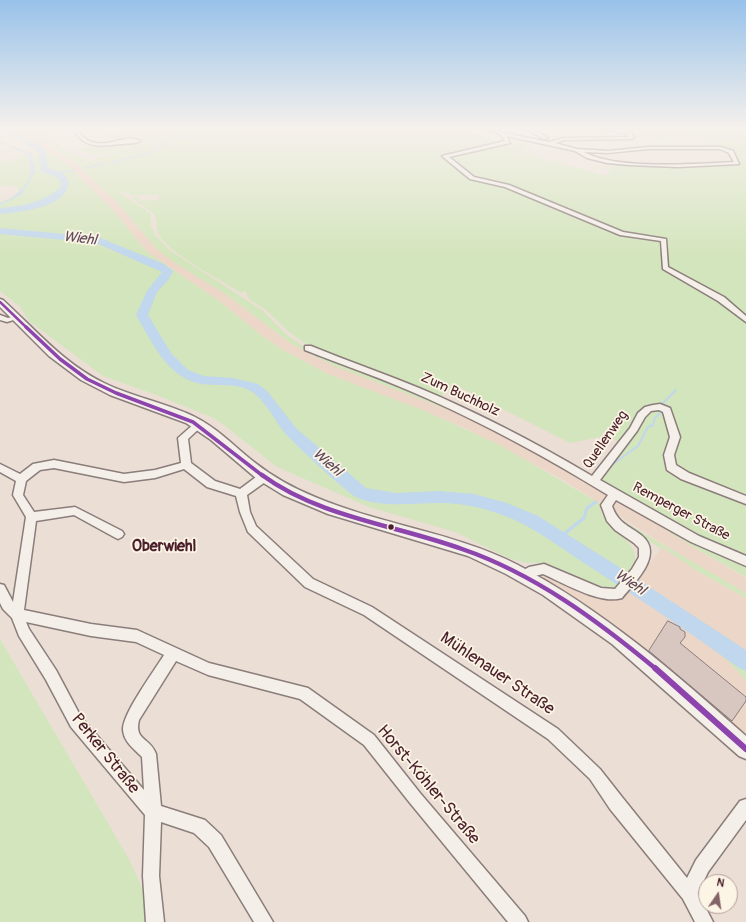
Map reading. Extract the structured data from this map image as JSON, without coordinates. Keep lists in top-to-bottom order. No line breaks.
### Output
{"streets":{"street":["Zum Buchholz","Quellenweg","Remperger Straße","Mühlenauer Straße","Perker Straße","Horst-Köhler-Straße"]},"crossings":[["Zum Buchholz","Quellenweg"],["Quellenweg","Remperger Straße"],["Perker Straße","Horst-Köhler-Straße"]],"districts":["Oberwiehl"],"water":["Wiehl"],"north":"top"}
